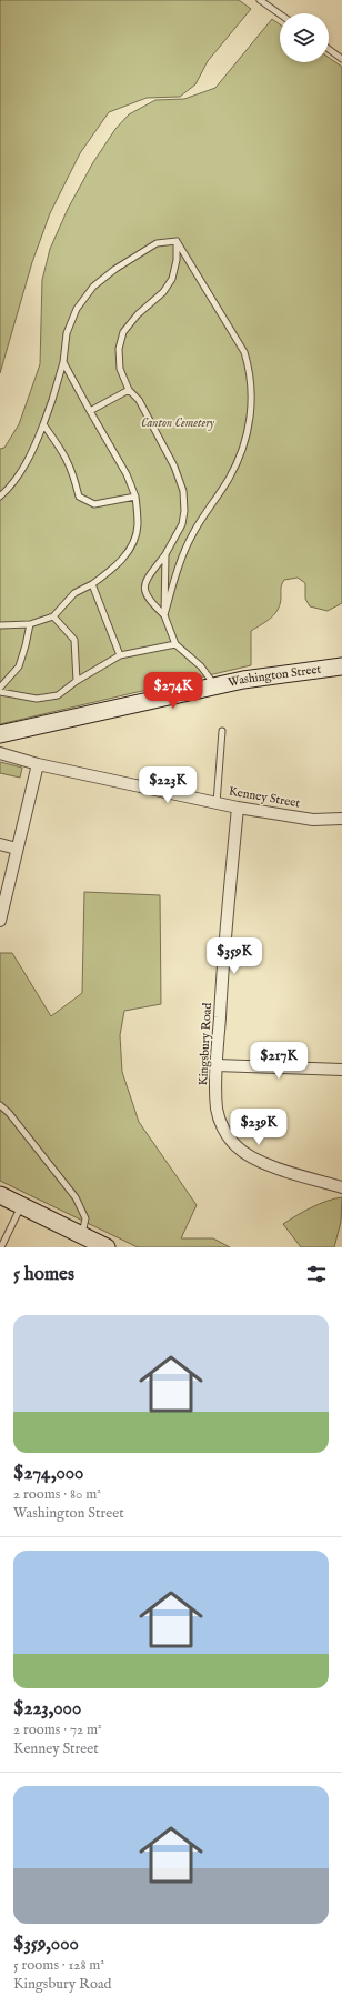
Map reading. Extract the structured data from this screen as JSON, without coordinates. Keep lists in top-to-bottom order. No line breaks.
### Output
{"streets":{"main road":["Washington Street"],"street":["Kenney Street","Kingsbury Road"]},"crossings":[["Kenney Street","Kingsbury Road"]],"parks":["Canton Cemetery"],"page":{"price":["$274K","$223K","$359K","$217K","$239K"],"heading":"5 homes","list":[{"name":"$274,000","note":"2 rooms · 80 m² · Washington Street"},{"name":"$223,000","note":"2 rooms · 72 m² · Kenney Street"},{"name":"$359,000","note":"5 rooms · 128 m² · Kingsbury Road"}]}}
